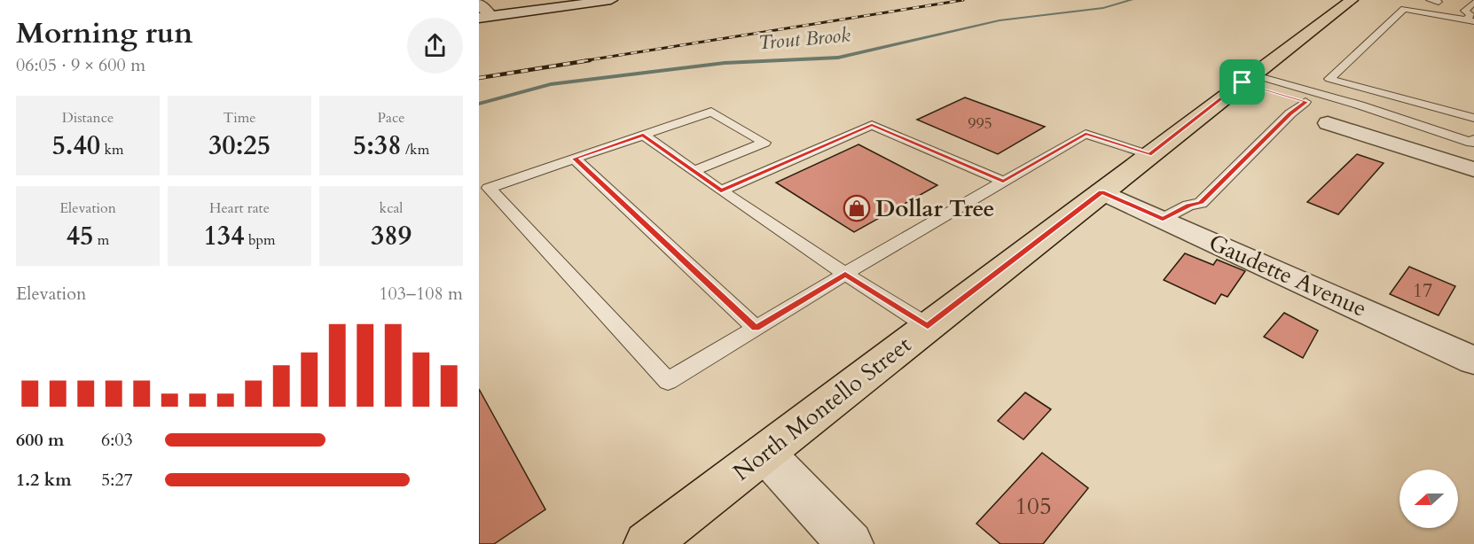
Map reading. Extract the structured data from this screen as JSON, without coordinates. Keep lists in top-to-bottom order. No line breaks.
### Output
{"streets":{"main road":["North Montello Street"],"street":["Gaudette Avenue"]},"crossings":[["Gaudette Avenue","North Montello Street"]],"water":["Trout Brook"],"places":{"shop":["Dollar Tree"]},"house_numbers":["995","17","105"],"north":"left","page":{"heading":["Morning run","06:05 · 9 × 600 m"],"stats":[["Distance","5.40 km"],["Time","30:25"],["Pace","5:38 /km"],["Elevation","45 m"],["Heart rate","134 bpm"],["kcal","389"]],"chart":["Elevation","103–108 m"],"list":[{"name":"600 m","note":"6:03"},{"name":"1.2 km","note":"5:27"}]}}
